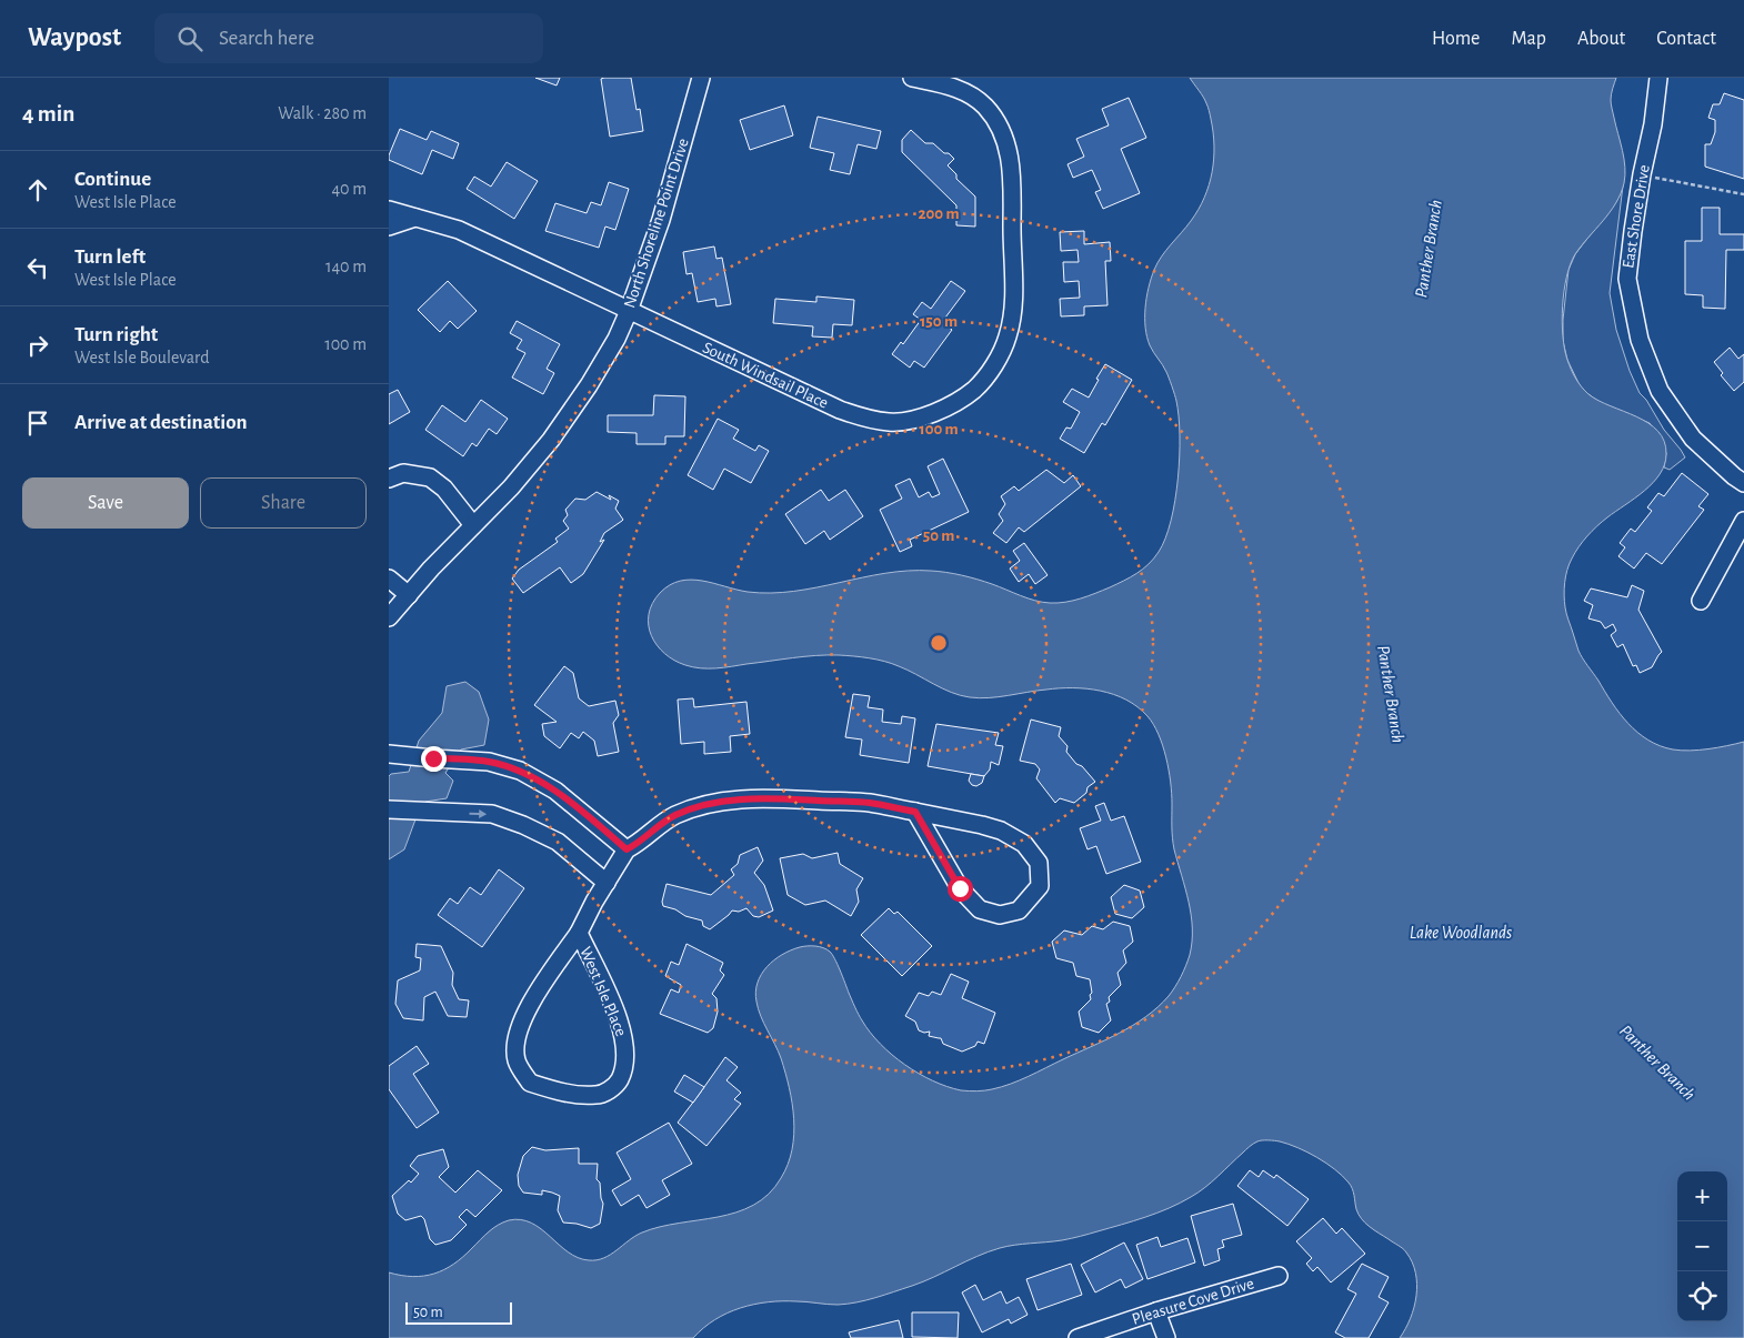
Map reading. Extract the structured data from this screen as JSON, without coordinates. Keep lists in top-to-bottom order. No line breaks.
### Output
{"streets":{"street":["East Shore Drive","North Shoreline Point Drive","South Windsail Place","West Isle Place","Pleasure Cove Drive"]},"crossings":[["North Shoreline Point Drive","South Windsail Place"]],"water":["Panther Branch","Lake Woodlands"],"scale_bar":"50 m","page":{"header":"Waypost","search":"Search here","nav":["Home","Map","About","Contact"],"heading":["4 min","Walk · 280 m"],"list":[["Continue","West Isle Place","40 m"],["Turn left","West Isle Place","140 m"],["Turn right","West Isle Boulevard","100 m"],"Arrive at destination"],"buttons":["Save","Share"],"map_buttons":["+","−"],"scale":"50 m"},"rings":["200 m","150 m","100 m","50 m"]}
